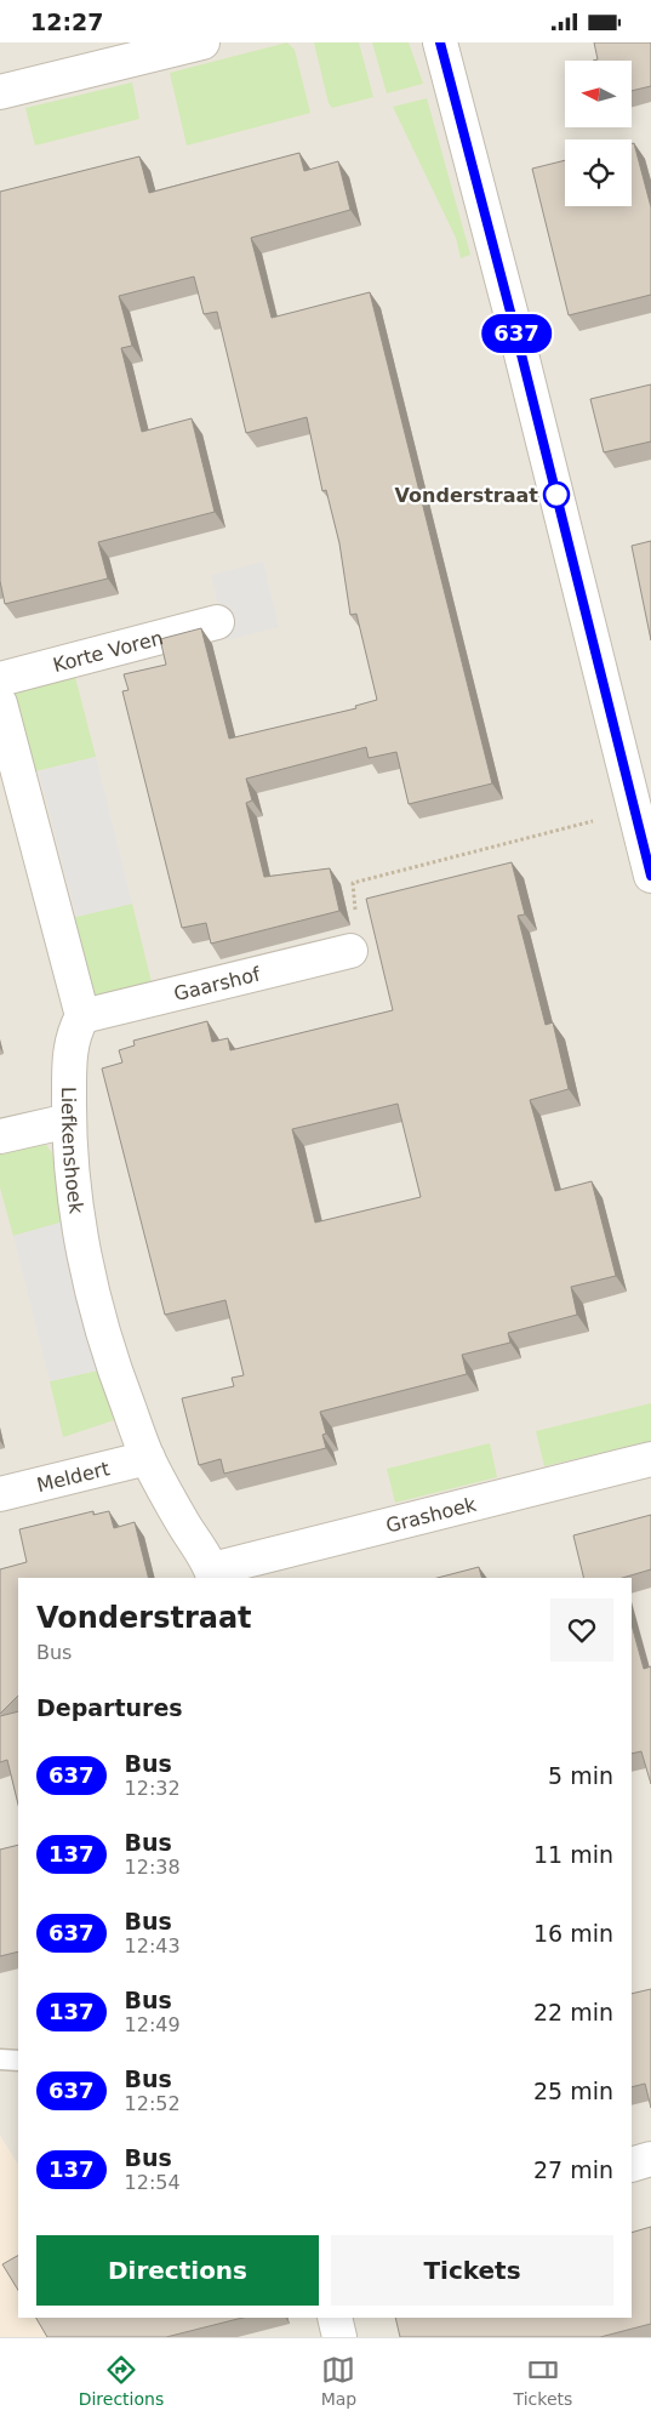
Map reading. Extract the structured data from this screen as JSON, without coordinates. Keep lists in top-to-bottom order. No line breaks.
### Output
{"streets":{"street":["Korte Voren","Gaarshof","Liefkenshoek","Meldert","Grashoek"]},"crossings":[["Gaarshof","Liefkenshoek"],["Liefkenshoek","Meldert"],["Liefkenshoek","Grashoek"]],"places":["Vonderstraat"],"lines":["bus line 637"],"north":"left","page":{"status":"12:27","on_map":"637","heading":[["Vonderstraat","Bus"],"Departures"],"list":[{"mark":"637","name":"Bus","note":"12:32","value":"5 min"},{"mark":"137","name":"Bus","note":"12:38","value":"11 min"},{"mark":"637","name":"Bus","note":"12:43","value":"16 min"},{"mark":"137","name":"Bus","note":"12:49","value":"22 min"},{"mark":"637","name":"Bus","note":"12:52","value":"25 min"},{"mark":"137","name":"Bus","note":"12:54","value":"27 min"}],"buttons":["Directions","Tickets"],"tabs":["Directions","Map","Tickets"]}}
